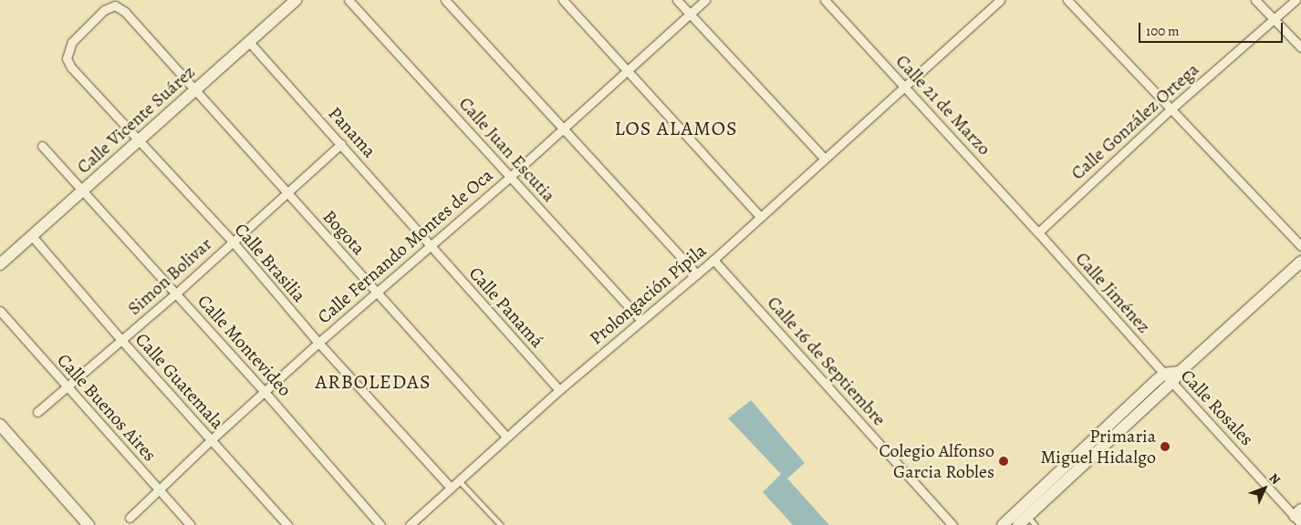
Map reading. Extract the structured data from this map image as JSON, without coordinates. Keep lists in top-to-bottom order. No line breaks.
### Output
{"streets":{"street":["Calle 21 de Marzo","Calle Vicente Suárez","Calle González Ortega","Panama","Calle Juan Escutia","Bogota","Calle Fernando Montes de Oca","Calle Brasilia","Simon Bolivar","Calle Jiménez","Prolongación Pípila","Calle Panamá","Calle Montevideo","Calle 16 de Septiembre","Calle Guatemala","Calle Buenos Aires","Calle Rosales"]},"crossings":[["Calle 21 de Marzo","Calle González Ortega"],["Calle 21 de Marzo","Calle Jiménez"],["Calle 21 de Marzo","Prolongación Pípila"],["Calle Vicente Suárez","Panama"],["Calle Vicente Suárez","Bogota"],["Calle Vicente Suárez","Calle Brasilia"],["Calle Vicente Suárez","Calle Montevideo"],["Calle Vicente Suárez","Calle Guatemala"],["Calle González Ortega","Calle Jiménez"],["Panama","Calle Fernando Montes de Oca"],["Panama","Simon Bolivar"],["Panama","Calle Panamá"],["Calle Juan Escutia","Calle Fernando Montes de Oca"],["Calle Juan Escutia","Prolongación Pípila"],["Bogota","Calle Fernando Montes de Oca"],["Bogota","Calle Brasilia"],["Bogota","Simon Bolivar"],["Bogota","Prolongación Pípila"],["Calle Fernando Montes de Oca","Calle Brasilia"],["Calle Fernando Montes de Oca","Calle Panamá"],["Calle Fernando Montes de Oca","Calle Montevideo"],["Calle Fernando Montes de Oca","Calle Guatemala"],["Calle Fernando Montes de Oca","Calle Buenos Aires"],["Calle Brasilia","Simon Bolivar"],["Calle Brasilia","Prolongación Pípila"],["Simon Bolivar","Calle Montevideo"],["Simon Bolivar","Calle Guatemala"],["Simon Bolivar","Calle Buenos Aires"],["Calle Jiménez","Calle Rosales"],["Prolongación Pípila","Calle Panamá"],["Prolongación Pípila","Calle 16 de Septiembre"]],"districts":["LOS ALAMOS","ARBOLEDAS"],"places":["Primaria Miguel Hidalgo","Colegio Alfonso Garcia Robles"],"scale_bar":"100 m","north":"top right"}
